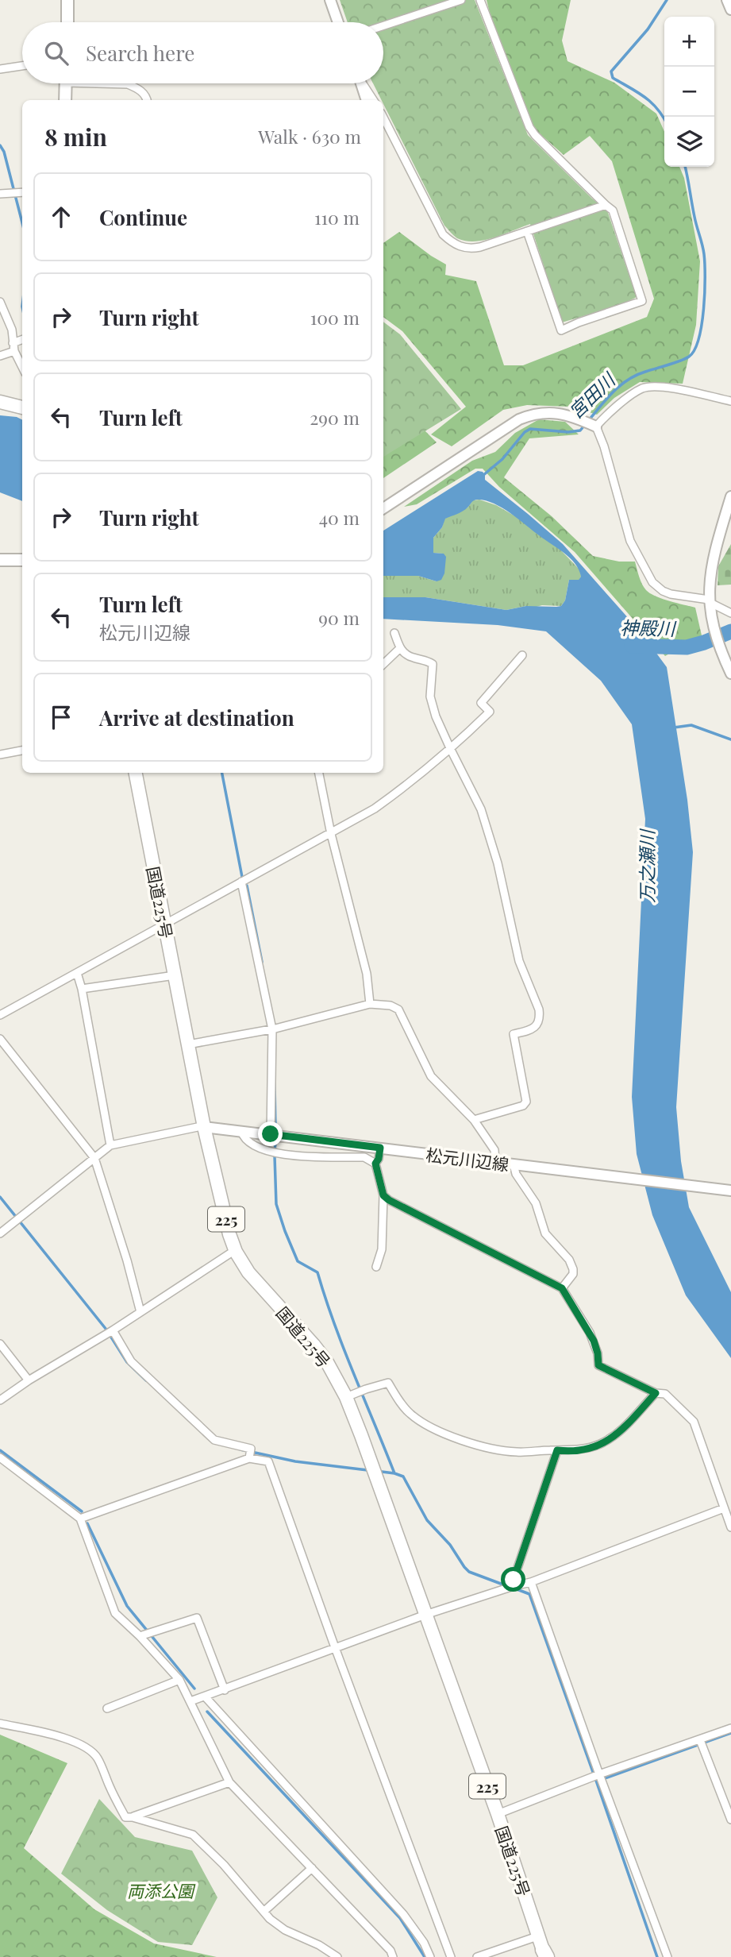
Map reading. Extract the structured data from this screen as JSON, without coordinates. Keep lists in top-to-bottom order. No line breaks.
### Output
{"streets":{"highway":["国道225号","225"],"main road":["松元川辺線"]},"crossings":[["国道225号","松元川辺線"]],"water":["宮田川","神殿川","万之瀬川"],"parks":["両添公園"],"page":{"map_buttons":["+","−"],"search":"Search here","heading":["8 min","Walk · 630 m"],"list":[["Continue","110 m"],["Turn right","100 m"],["Turn left","290 m"],["Turn right","40 m"],["Turn left","松元川辺線","90 m"],"Arrive at destination"]}}
